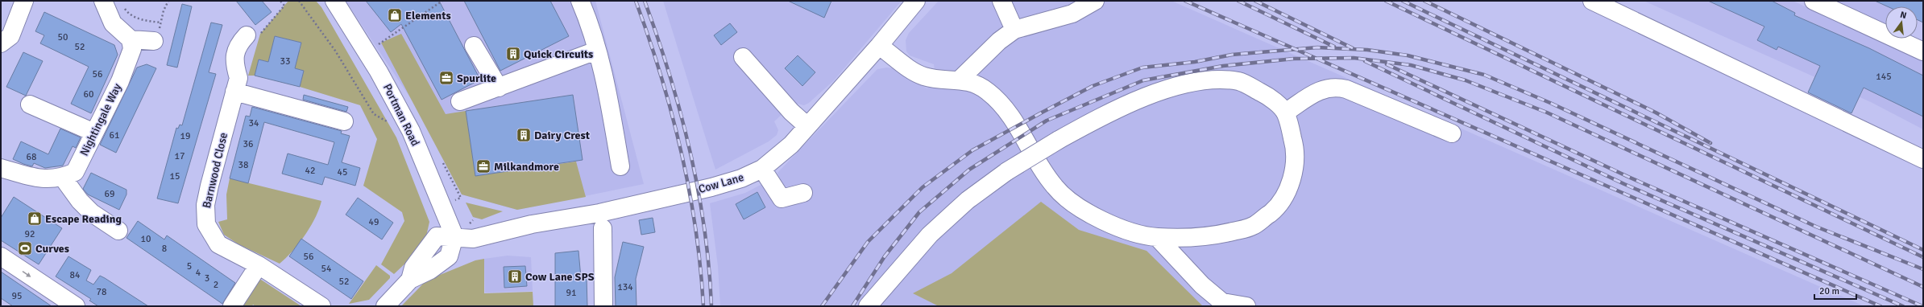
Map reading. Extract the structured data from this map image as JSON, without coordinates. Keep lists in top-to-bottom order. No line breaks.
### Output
{"streets":{"street":["Portman Road","Nightingale Way","Barnwood Close","Cow Lane"]},"crossings":[["Portman Road","Cow Lane"]],"places":{"shop":["Elements","Escape Reading"],"building":["Quick Circuits","Dairy Crest","Cow Lane SPS"],"office":["Spurlite","Milkandmore"],"sports":["Curves"]},"house_numbers":["50","52","33","56","145","60","34","61","19","36","17","68","38","42","45","15","69","49","92","10","8","56","5","54","4","84","3","52","2","134","78","91","95"],"scale_bar":"20 m","north":"top"}
